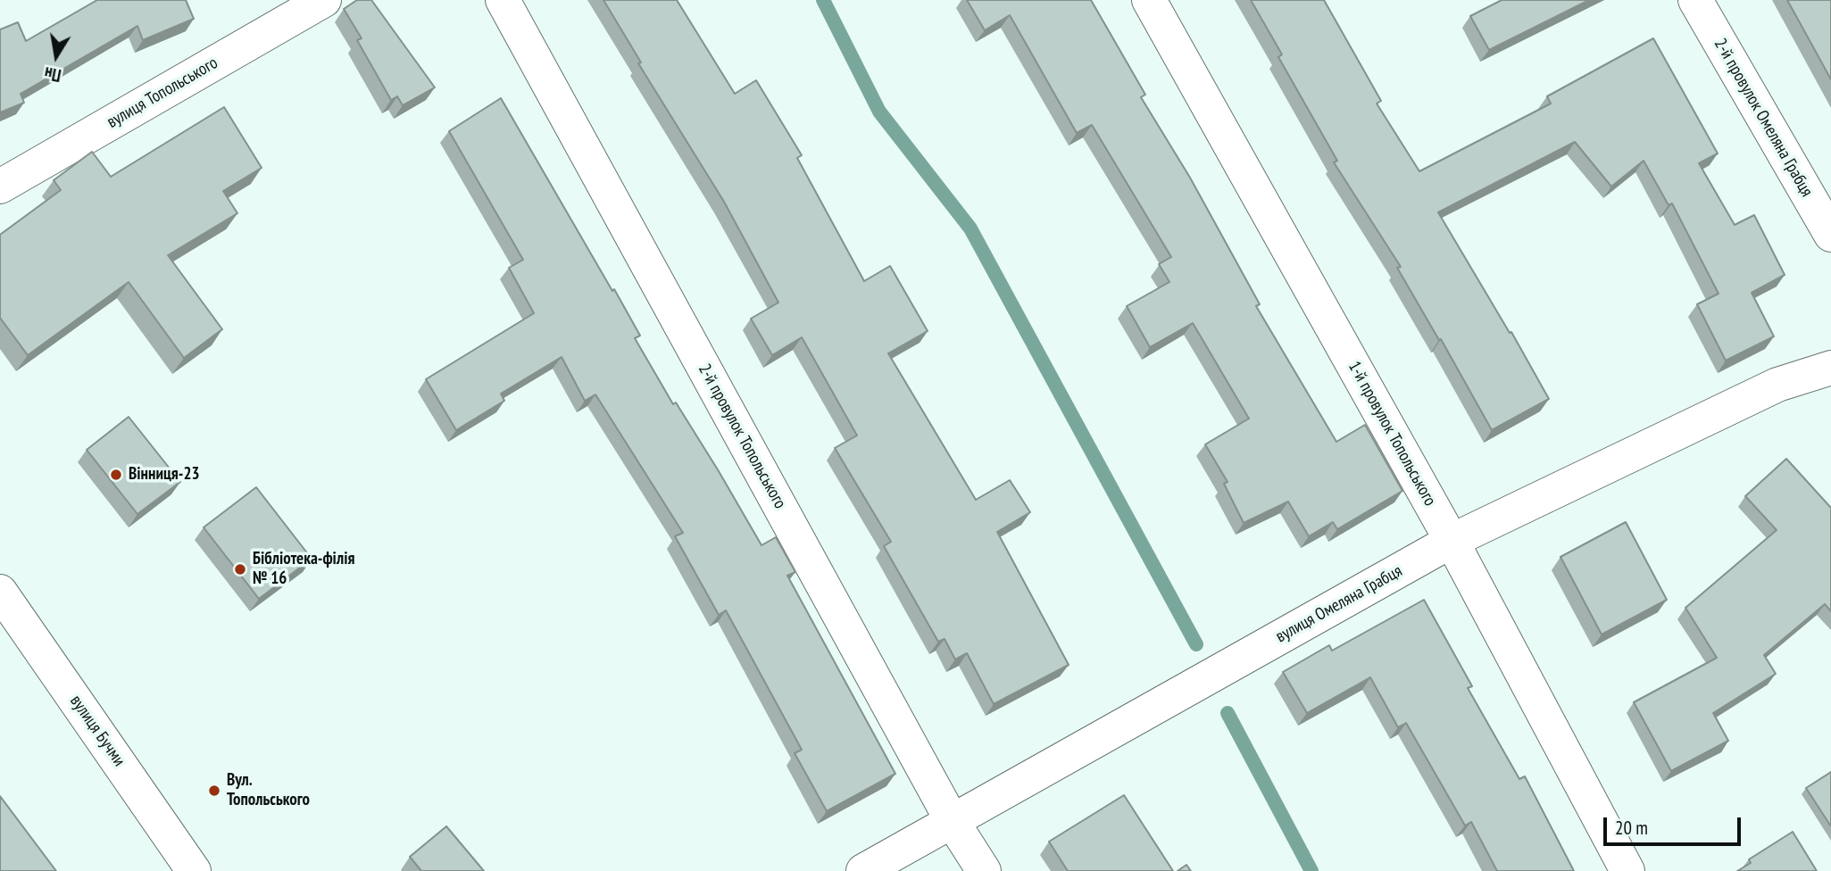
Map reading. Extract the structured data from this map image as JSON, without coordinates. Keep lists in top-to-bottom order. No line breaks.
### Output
{"streets":{"street":["вулиця Топольського","2-й провулок Омеляна Грабця","1-й провулок Топольського","2-й провулок Топольського","вулиця Омеляна Грабця","вулиця Бучми"]},"crossings":[["1-й провулок Топольського","вулиця Омеляна Грабця"],["2-й провулок Топольського","вулиця Омеляна Грабця"]],"places":["Вінниця-23","Бібліотека-філія № 16","Вул. Топольського"],"scale_bar":"20 m","north":"bottom"}
